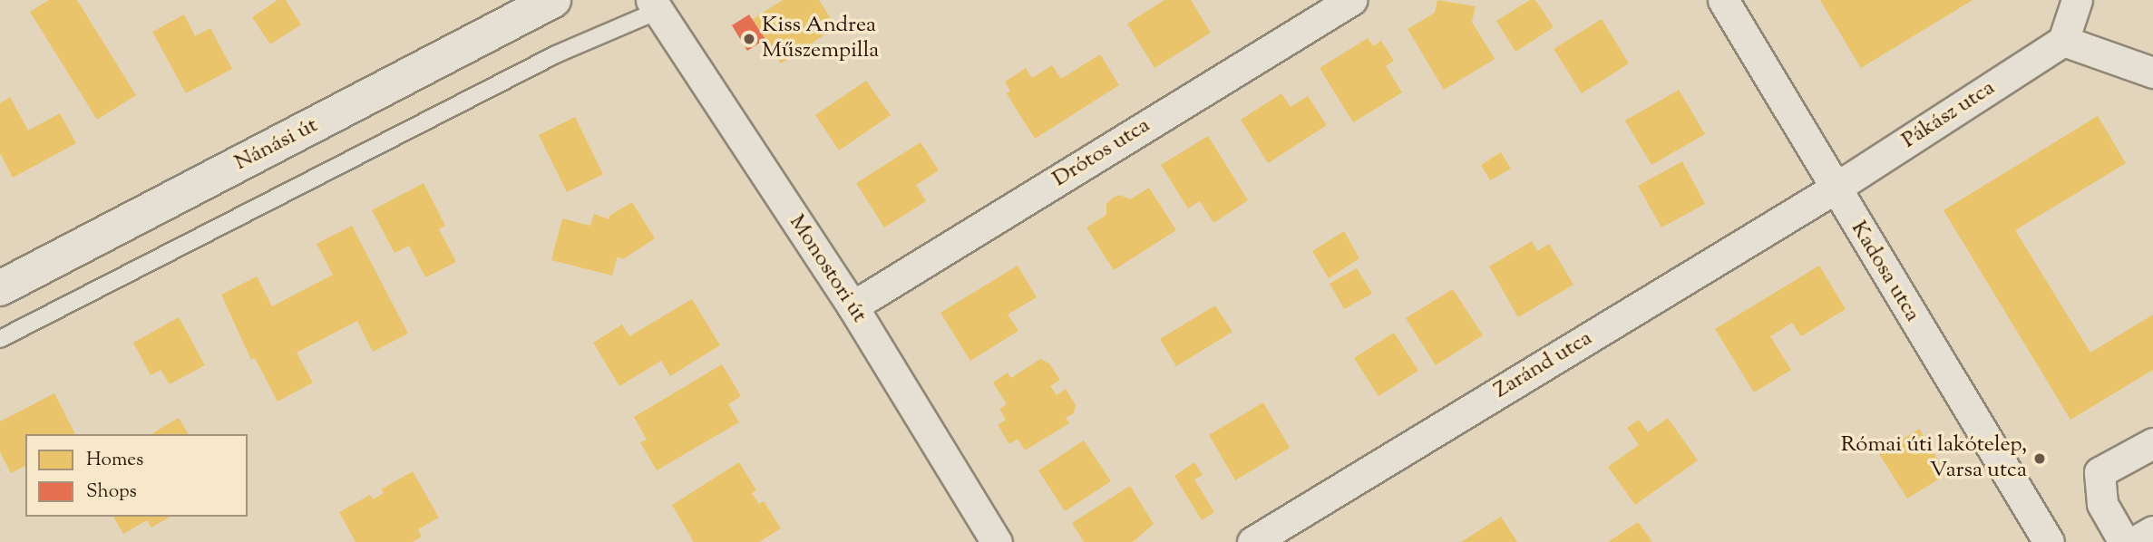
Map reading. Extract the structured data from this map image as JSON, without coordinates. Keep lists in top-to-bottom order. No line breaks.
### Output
{"streets":{"street":["Pákász utca","Nánási út","Drótos utca","Monostori út","Kadosa utca","Zaránd utca"]},"crossings":[["Pákász utca","Kadosa utca"],["Pákász utca","Zaránd utca"],["Drótos utca","Monostori út"],["Kadosa utca","Zaránd utca"]],"places":["Kiss Andrea Műszempilla","Római úti lakótelep, Varsa utca"],"legend":["Homes","Shops"]}
